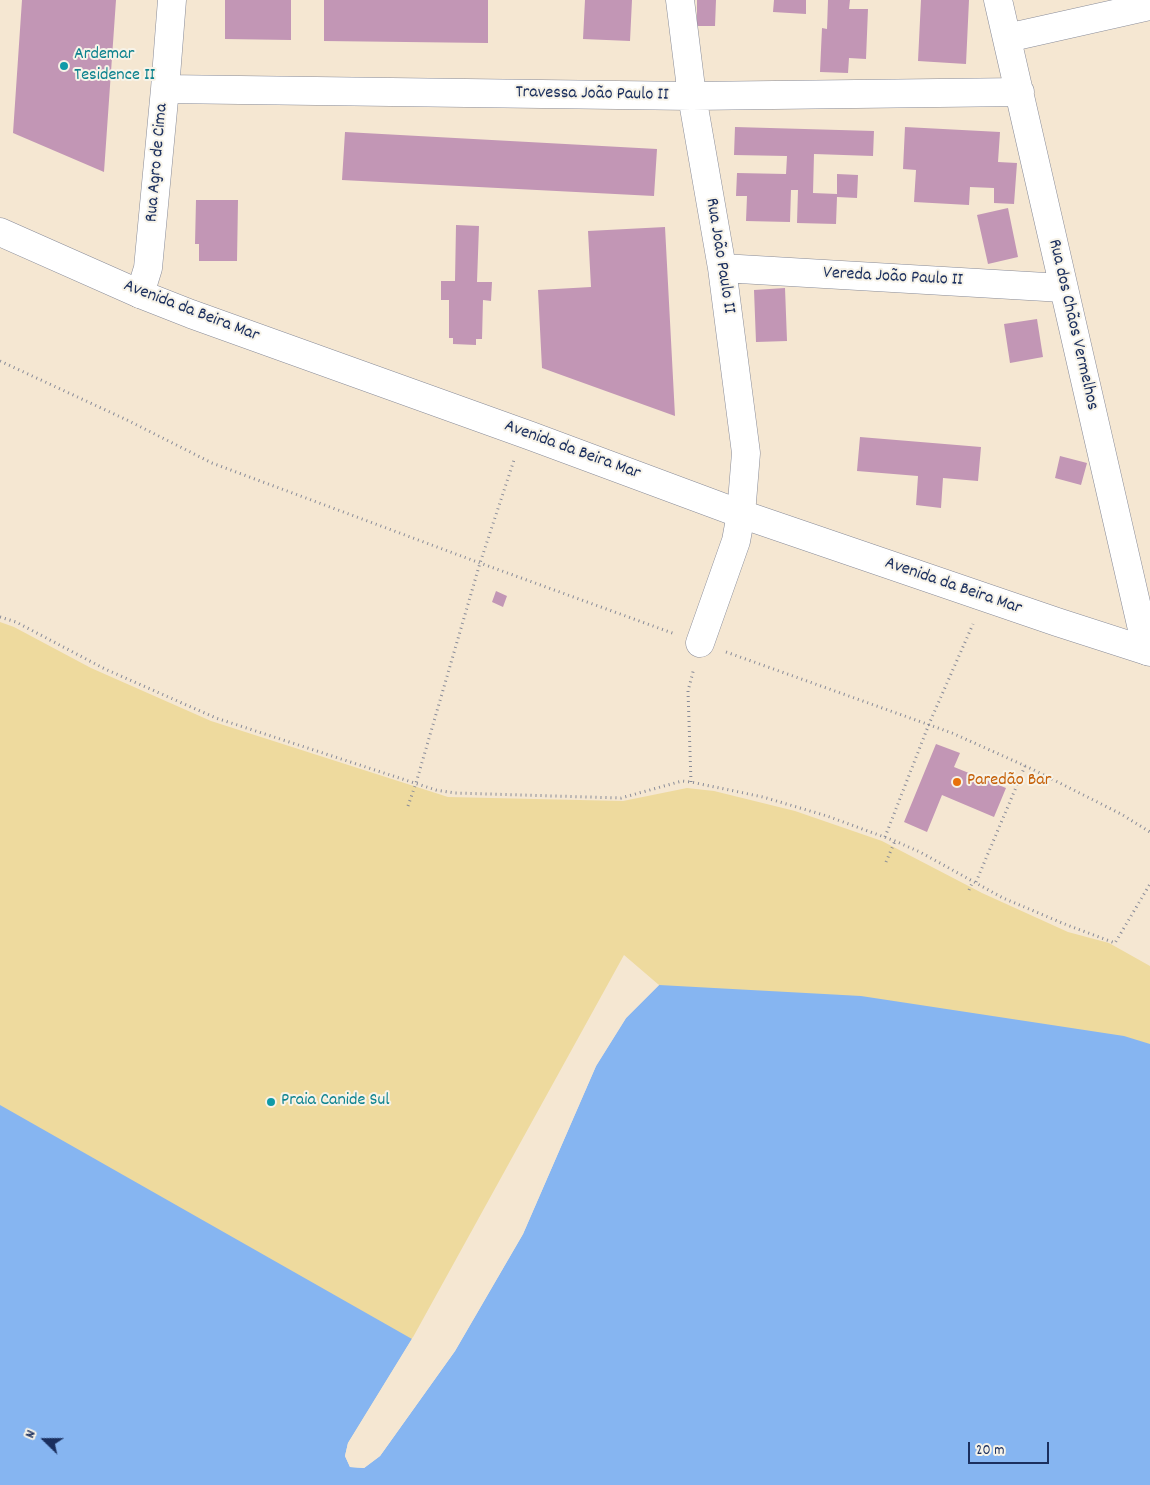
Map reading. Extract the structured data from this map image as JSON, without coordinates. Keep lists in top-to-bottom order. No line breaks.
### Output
{"streets":{"street":["Travessa João Paulo II","Rua Agro de Cima","Rua João Paulo II","Vereda João Paulo II","Avenida da Beira Mar","Rua dos Chãos Vermelhos"]},"crossings":[["Travessa João Paulo II","Rua Agro de Cima"],["Travessa João Paulo II","Rua João Paulo II"],["Travessa João Paulo II","Rua dos Chãos Vermelhos"],["Rua Agro de Cima","Avenida da Beira Mar"],["Rua João Paulo II","Vereda João Paulo II"],["Rua João Paulo II","Avenida da Beira Mar"],["Vereda João Paulo II","Rua dos Chãos Vermelhos"],["Avenida da Beira Mar","Rua dos Chãos Vermelhos"]],"places":["Ardemar Tesidence II","Paredão Bar","Praia Canide Sul"],"scale_bar":"20 m","north":"left"}
